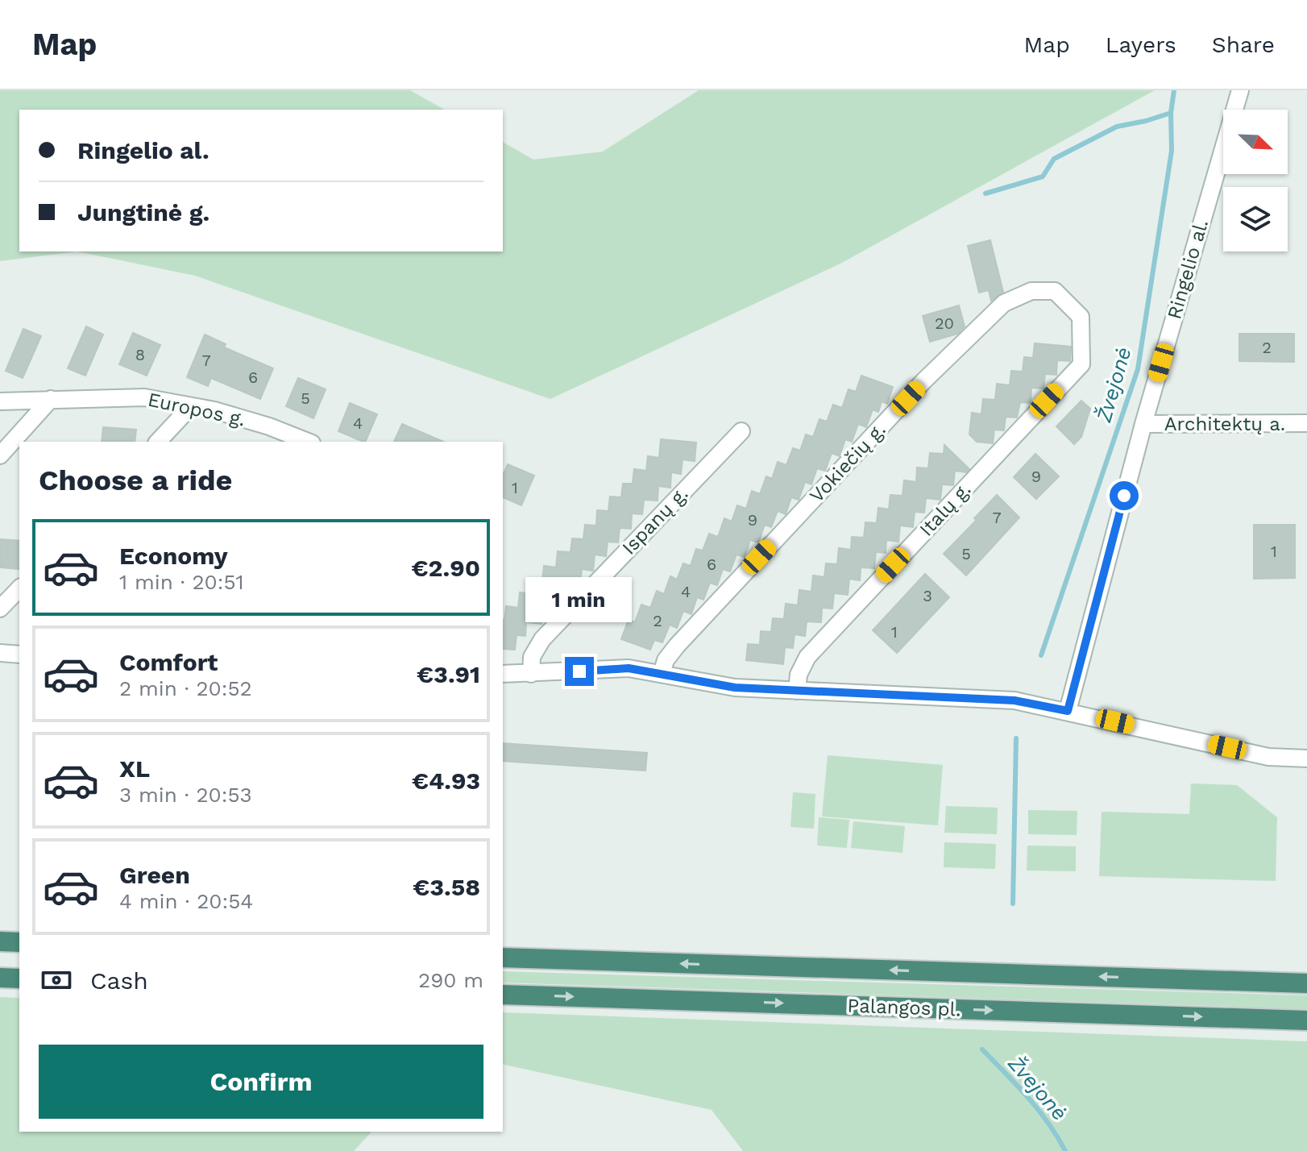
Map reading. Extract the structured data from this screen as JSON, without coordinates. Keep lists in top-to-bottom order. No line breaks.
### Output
{"streets":{"highway":["Palangos pl."],"street":["Ringelio al.","Europos g.","Architektų a.","Vokiečių g.","Italų g.","Ispanų g."]},"crossings":[["Ringelio al.","Architektų a."],["Vokiečių g.","Italų g."]],"water":["Žvejonė"],"house_numbers":["20","2","8","7","6","5","4","9","1","7","9","1","5","6","4","3","2","1"],"north":"bottom right","page":{"header":"Map","nav":["Map","Layers","Share"],"banner":["Ringelio al.","Jungtinė g."],"heading":"Choose a ride","list":[{"name":"Economy","note":"1 min · 20:51","value":"€2.90"},{"name":"Comfort","note":"2 min · 20:52","value":"€3.91"},{"name":"XL","note":"3 min · 20:53","value":"€4.93"},{"name":"Green","note":"4 min · 20:54","value":"€3.58"}],"bubble":"1 min","pay":["Cash","290 m"],"buttons":"Confirm"}}
